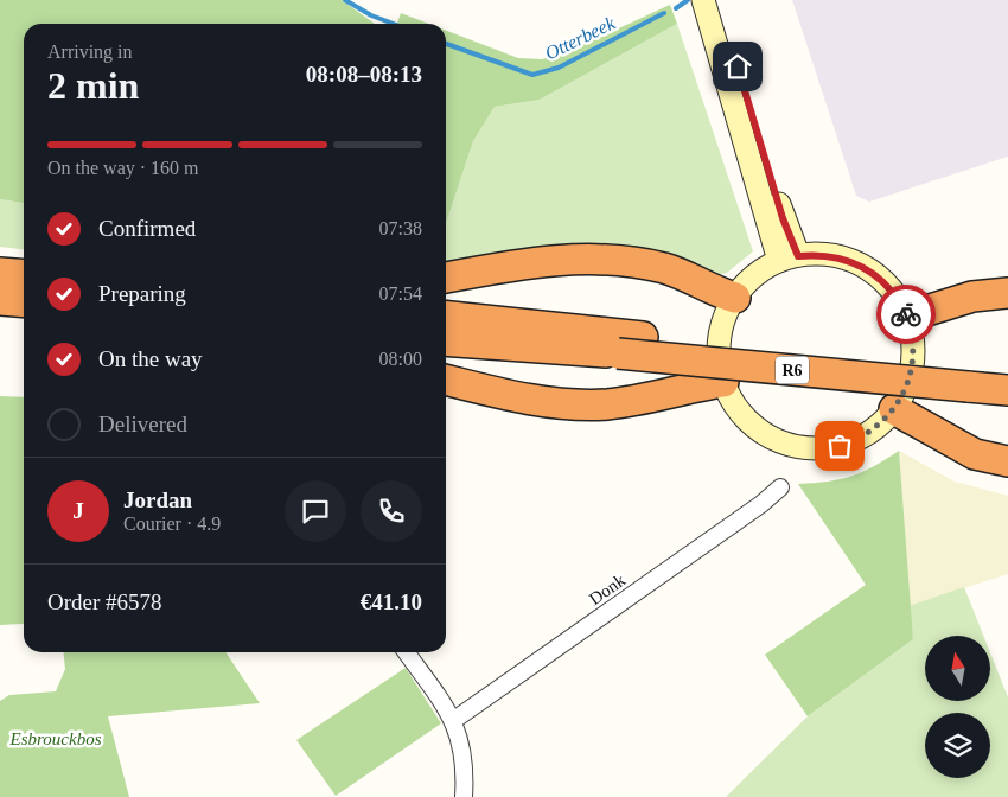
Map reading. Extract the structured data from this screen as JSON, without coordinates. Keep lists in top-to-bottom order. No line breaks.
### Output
{"streets":{"highway":["R6"],"street":["Donk"]},"water":["Otterbeek"],"parks":["Esbrouckbos"],"north":"top","page":{"heading":["2 min","Arriving in","08:08–08:13"],"panel":["Jordan","Courier · 4.9","Order #6578","€41.10"],"bar":"On the way · 160 m","list":[["Confirmed","07:38"],["Preparing","07:54"],["On the way","08:00"],"Delivered"],"round":"J"}}
